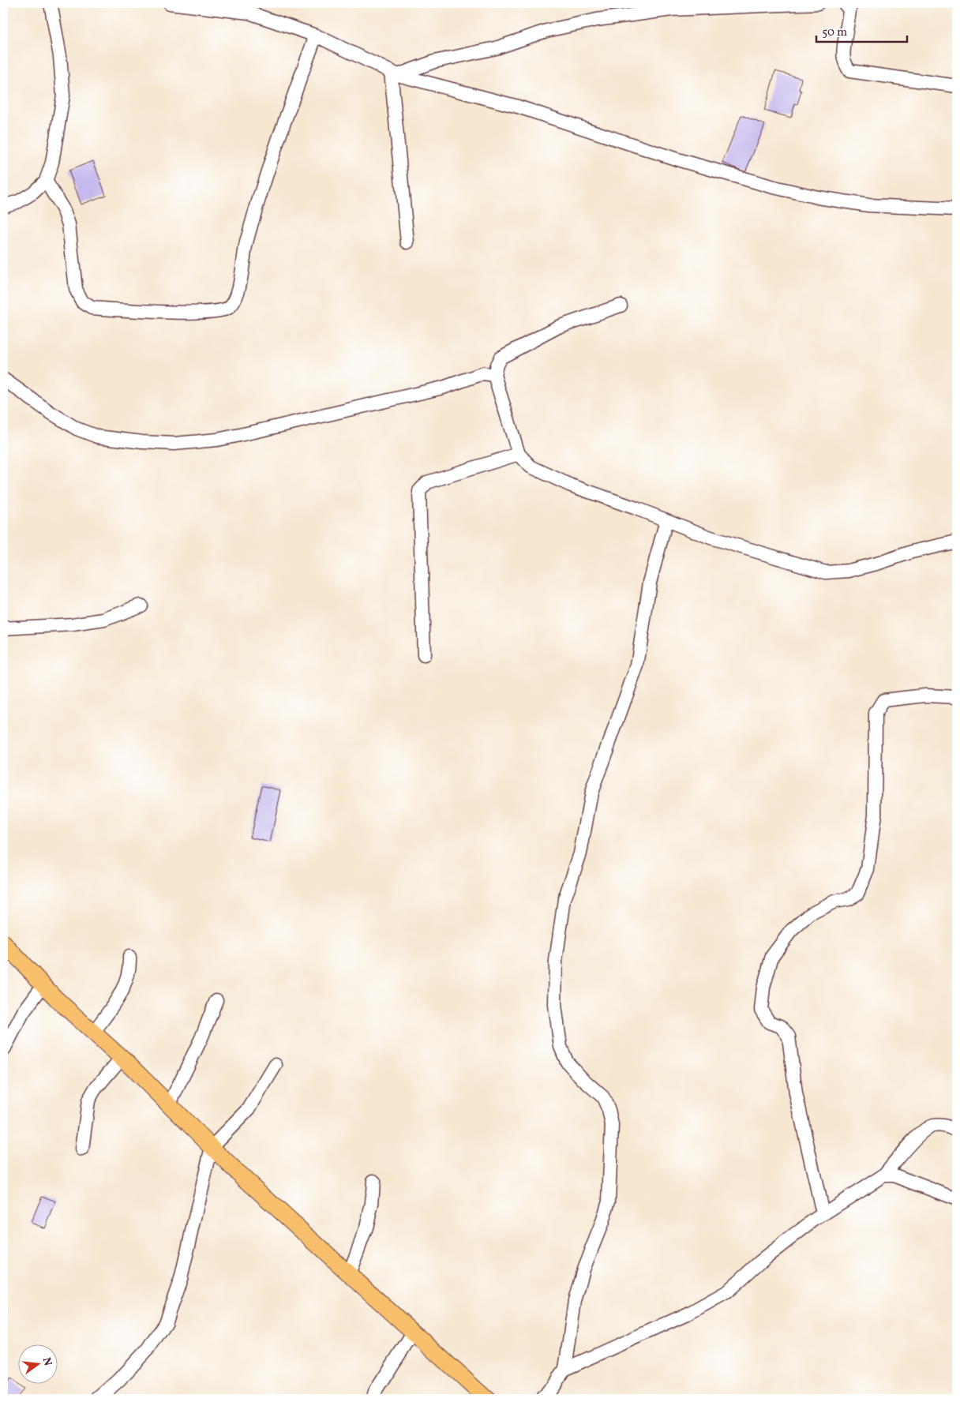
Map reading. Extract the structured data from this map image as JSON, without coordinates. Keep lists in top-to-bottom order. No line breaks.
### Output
{"scale_bar":"50 m","north":"right"}
